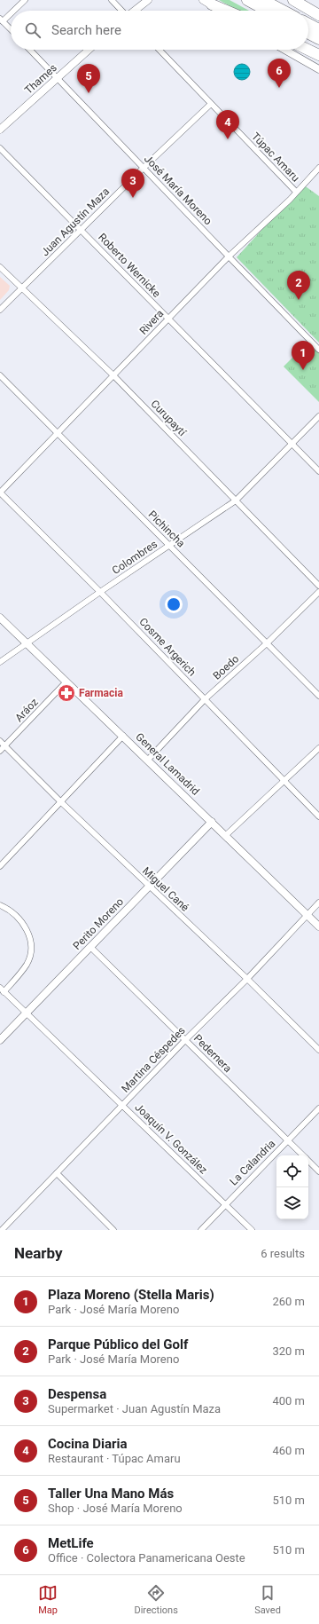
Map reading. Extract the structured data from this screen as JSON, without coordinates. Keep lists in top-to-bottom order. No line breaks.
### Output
{"streets":{"street":["Thames","Túpac Amaru","José María Moreno","Juan Agustín Maza","Roberto Wernicke","Rivera","Curupaytí","Pichincha","Colombres","Cosme Argerich","Boedo","Aráoz","General Lamadrid","Miguel Cané","Perito Moreno","Pedernera","Martina Céspedes","Joaquín V. González","La Calandria"]},"crossings":[["Thames","José María Moreno"],["Túpac Amaru","Juan Agustín Maza"],["Túpac Amaru","Rivera"],["José María Moreno","Juan Agustín Maza"],["José María Moreno","Rivera"],["Juan Agustín Maza","Roberto Wernicke"],["Juan Agustín Maza","Curupaytí"],["Roberto Wernicke","Rivera"],["Roberto Wernicke","Colombres"],["Rivera","Curupaytí"],["Rivera","Pichincha"],["Rivera","Cosme Argerich"],["Curupaytí","Colombres"],["Pichincha","Colombres"],["Pichincha","Boedo"],["Colombres","Cosme Argerich"],["Colombres","General Lamadrid"],["Cosme Argerich","Boedo"],["Boedo","General Lamadrid"],["Aráoz","General Lamadrid"],["Aráoz","Miguel Cané"],["General Lamadrid","Perito Moreno"],["General Lamadrid","Martina Céspedes"],["Miguel Cané","Perito Moreno"],["Miguel Cané","Martina Céspedes"],["Perito Moreno","Pedernera"],["Perito Moreno","Joaquín V. González"],["Pedernera","Martina Céspedes"],["Pedernera","La Calandria"],["Martina Céspedes","Joaquín V. González"],["Joaquín V. González","La Calandria"]],"places":{"pharmacy":["Farmacia"]},"page":{"search":"Search here","pins":["6","5","4","3","2","1"],"heading":["Nearby","6 results"],"list":[{"mark":"1","name":"Plaza Moreno (Stella Maris)","note":"Park · José María Moreno","value":"260 m"},{"mark":"2","name":"Parque Público del Golf","note":"Park · José María Moreno","value":"320 m"},{"mark":"3","name":"Despensa","note":"Supermarket · Juan Agustín Maza","value":"400 m"},{"mark":"4","name":"Cocina Diaria","note":"Restaurant · Túpac Amaru","value":"460 m"},{"mark":"5","name":"Taller Una Mano Más","note":"Shop · José María Moreno","value":"510 m"},{"mark":"6","name":"MetLife","note":"Office · Colectora Panamericana Oeste","value":"510 m"}],"nav":["Map","Directions","Saved"]}}
